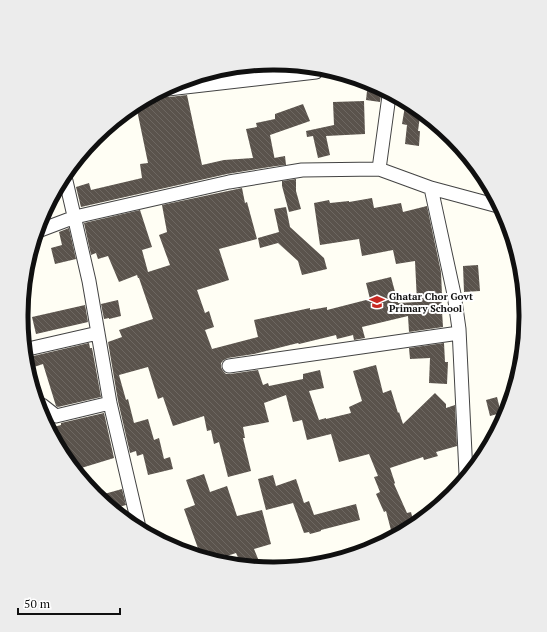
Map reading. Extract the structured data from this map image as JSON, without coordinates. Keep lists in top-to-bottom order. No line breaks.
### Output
{"places":{"school or university":["Ghatar Chor Govt Primary School"]},"scale_bar":"50 m"}
